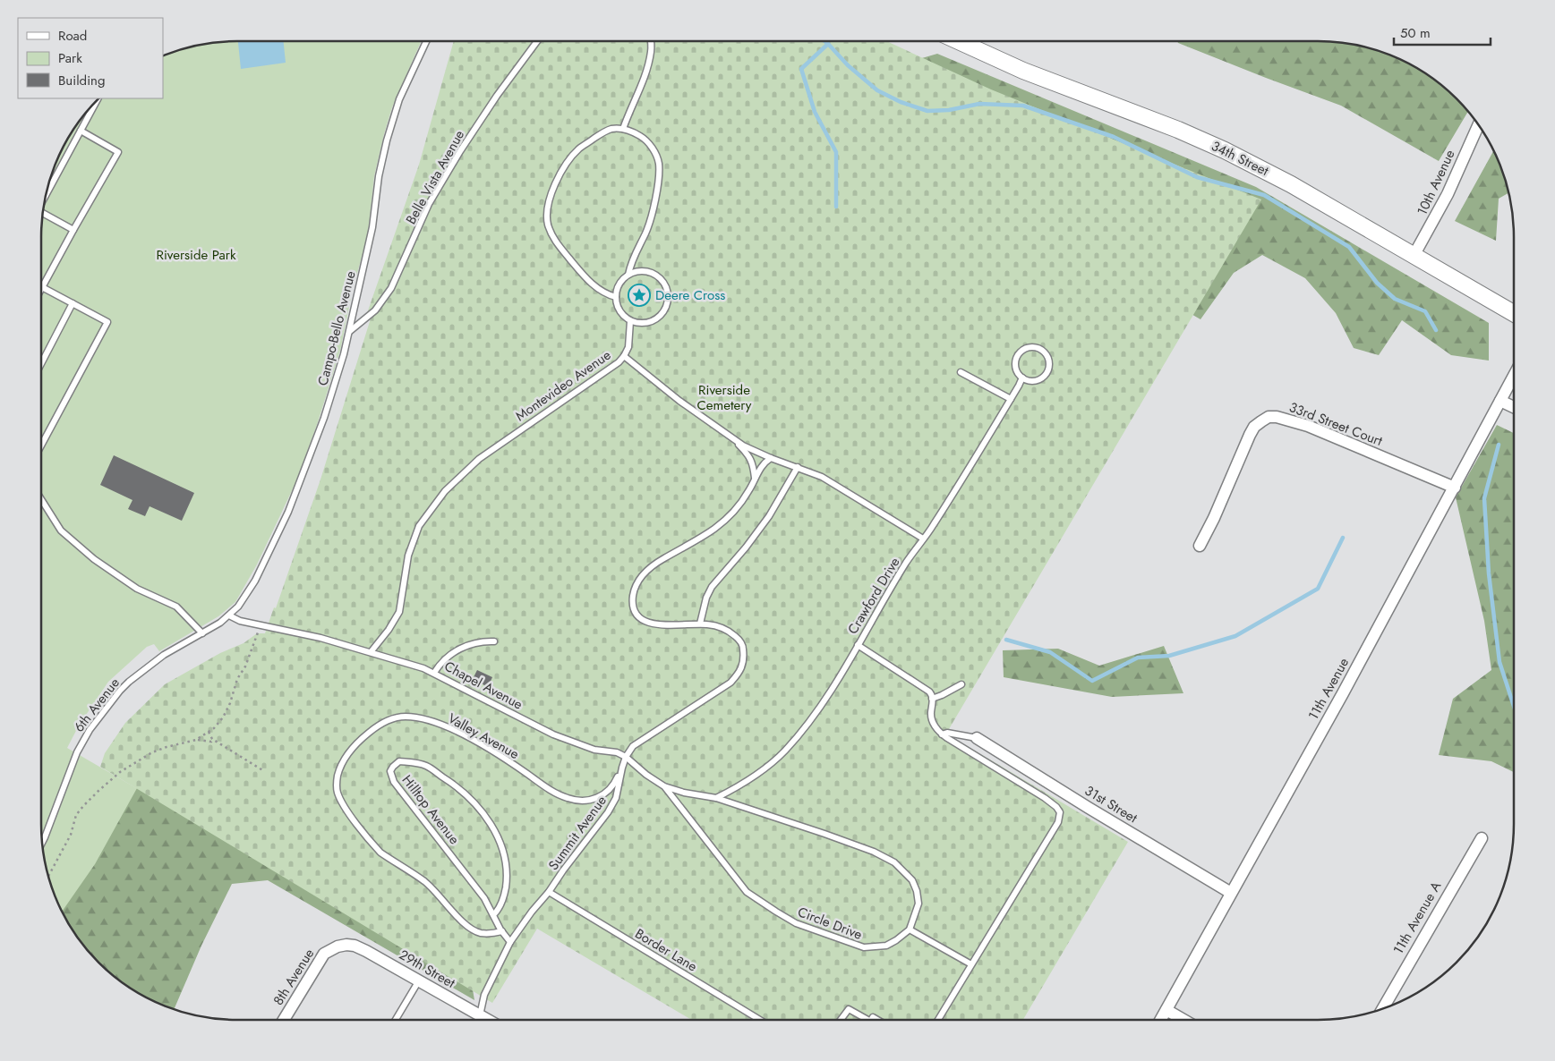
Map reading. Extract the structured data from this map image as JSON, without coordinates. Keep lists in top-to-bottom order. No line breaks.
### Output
{"streets":{"street":["34th Street","10th Avenue","33rd Street Court","11th Avenue","31st Street","11th Avenue A","29th Street","8th Avenue"],"lane":["Belle Vista Avenue","Campo-Bello Avenue","Montevideo Avenue","Crawford Drive","Chapel Avenue","6th Avenue","Valley Avenue","Hilltop Avenue","Summit Avenue","Circle Drive","Border Lane"]},"crossings":[["34th Street","10th Avenue"],["Belle Vista Avenue","Campo-Bello Avenue"],["Campo-Bello Avenue","Chapel Avenue"],["Campo-Bello Avenue","6th Avenue"],["Montevideo Avenue","Crawford Drive"],["Montevideo Avenue","Chapel Avenue"],["Montevideo Avenue","Summit Avenue"],["33rd Street Court","11th Avenue"],["Crawford Drive","Chapel Avenue"],["Chapel Avenue","6th Avenue"],["Chapel Avenue","Summit Avenue"],["Chapel Avenue","Circle Drive"],["11th Avenue","31st Street"],["Valley Avenue","Hilltop Avenue"],["Valley Avenue","Summit Avenue"],["Hilltop Avenue","Summit Avenue"],["Summit Avenue","Border Lane"],["Summit Avenue","29th Street"],["29th Street","8th Avenue"]],"parks":["Riverside Park","Riverside Cemetery"],"places":{"place":["Deere Cross"]},"legend":["Road","Park","Building"],"scale_bar":"50 m"}
